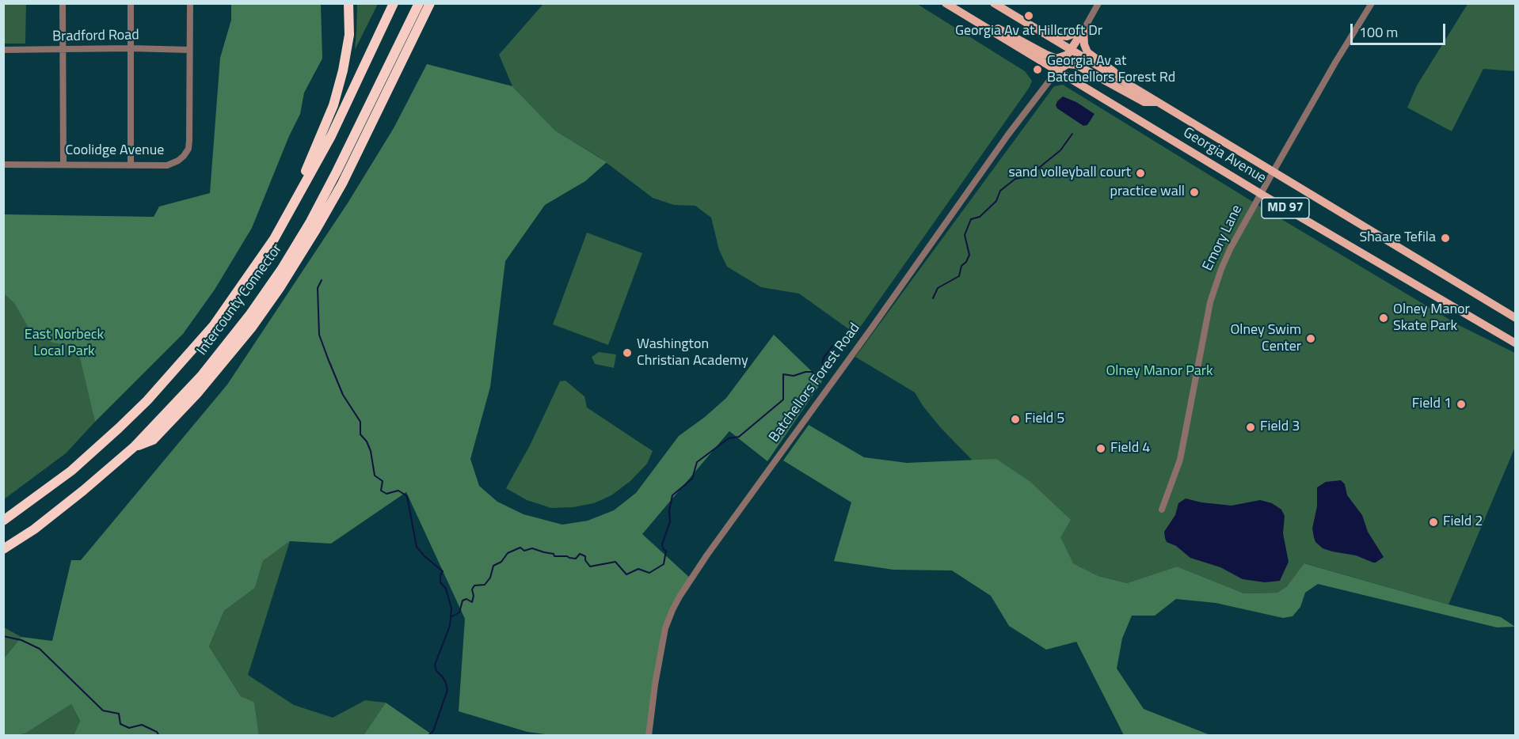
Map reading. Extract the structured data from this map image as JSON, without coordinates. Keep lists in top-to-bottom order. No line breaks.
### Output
{"streets":{"highway":["Intercounty Connector"],"main road":["Georgia Avenue","MD 97"],"street":["Bradford Road","Coolidge Avenue","Emory Lane","Batchellors Forest Road"]},"crossings":[["Bradford Road","Coolidge Avenue"],["Georgia Avenue","Emory Lane"],["Georgia Avenue","Batchellors Forest Road"]],"parks":["East Norbeck Local Park","Olney Manor Park"],"places":["Georgia Av at Hillcroft Dr","Georgia Av at Batchellors Forest Rd","sand volleyball court","practice wall","Shaare Tefila","Olney Manor Skate Park","Olney Swim Center","Washington Christian Academy","Field 1","Field 5","Field 3","Field 4","Field 2"],"scale_bar":"100 m"}
